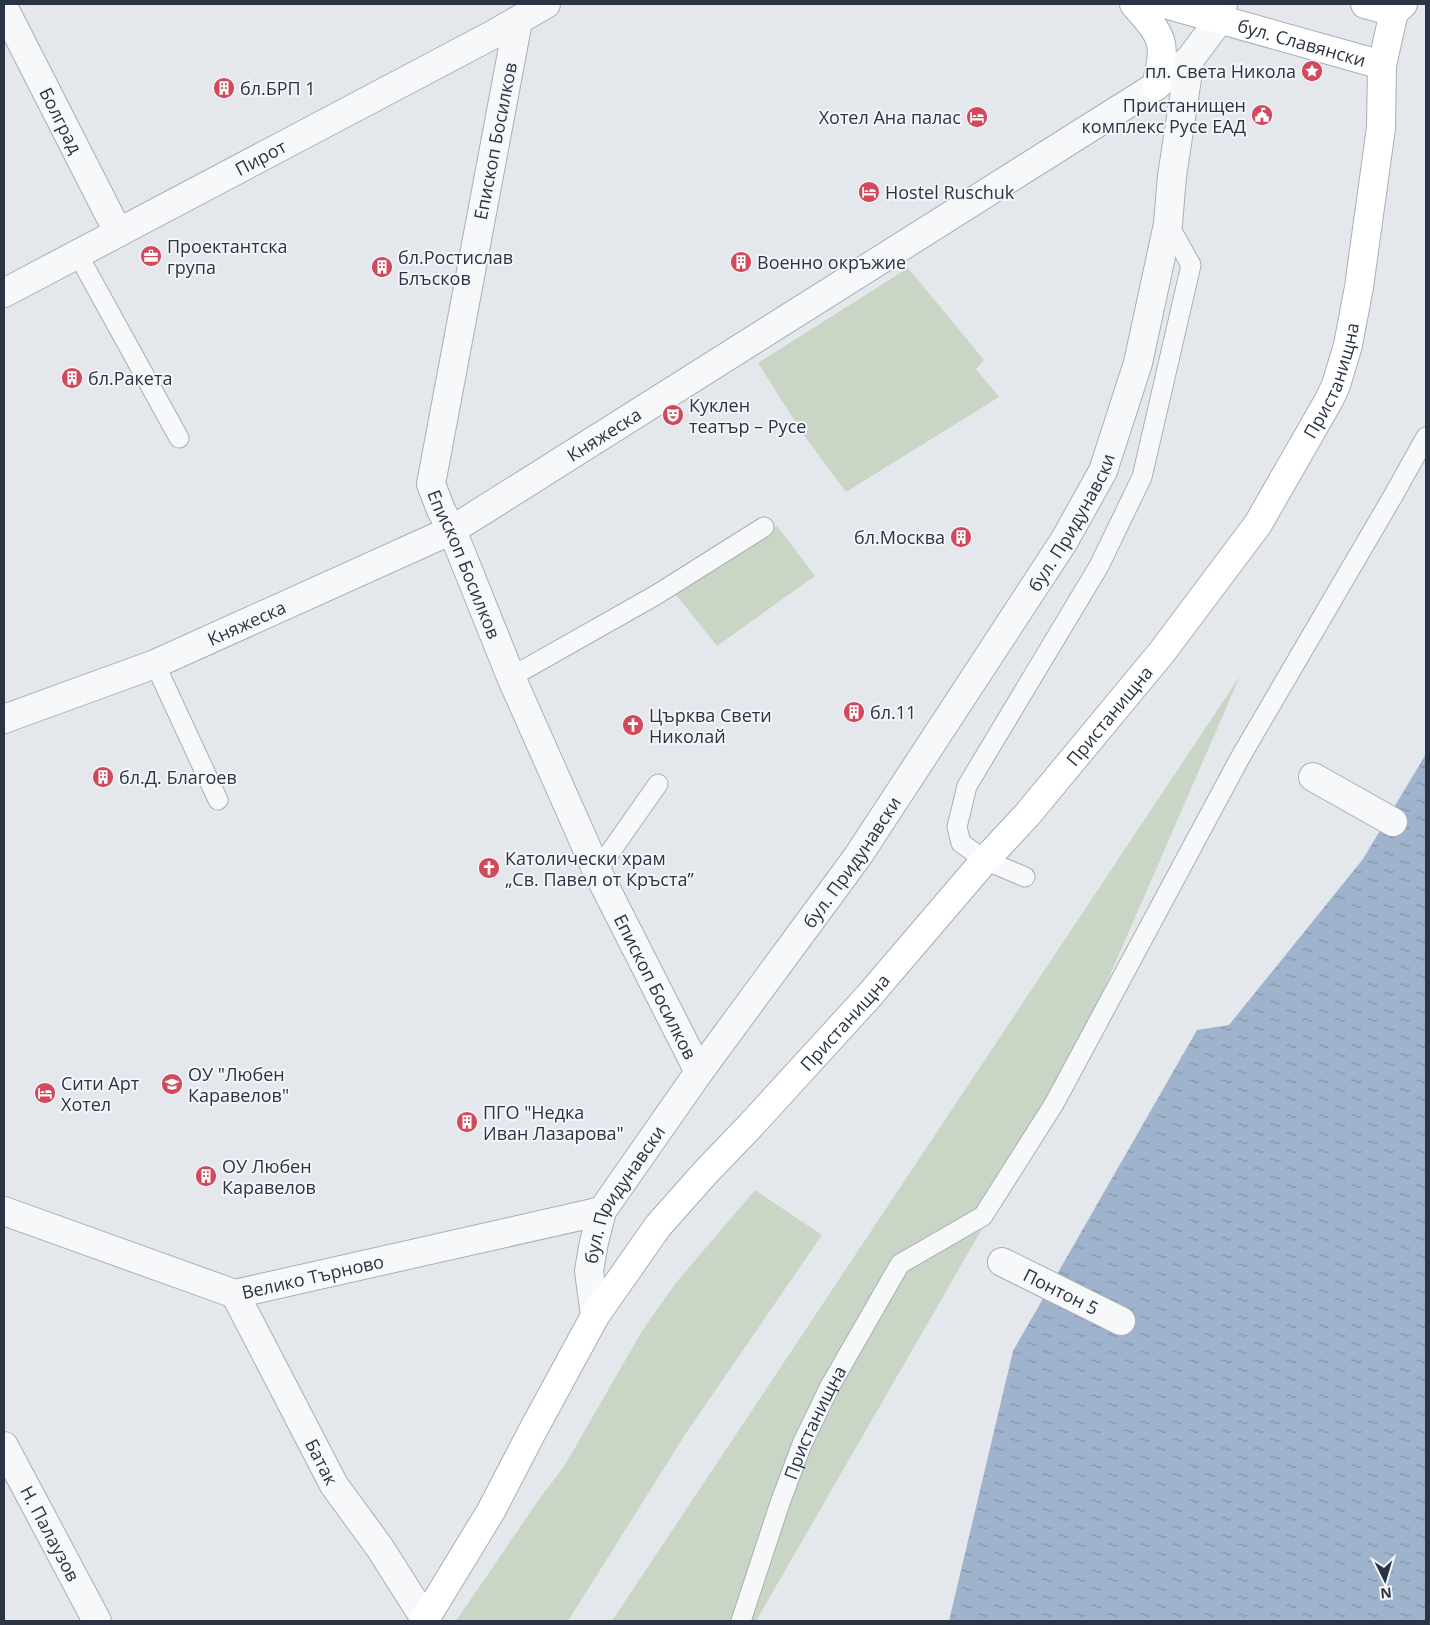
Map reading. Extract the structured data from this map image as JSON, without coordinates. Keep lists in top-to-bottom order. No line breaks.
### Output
{"streets":{"main road":["бул. Славянски","Пристанищна"],"street":["Болград","Епископ Босилков","Пирот","Княжеска","бул. Придунавски","Велико Търново","Понтон 5","Батак","Н. Палаузов"]},"crossings":[["бул. Славянски","Пристанищна"],["Болград","Пирот"],["Епископ Босилков","Пирот"],["Епископ Босилков","Княжеска"],["Епископ Босилков","бул. Придунавски"],["Пристанищна","бул. Придунавски"],["Княжеска","бул. Придунавски"],["бул. Придунавски","Велико Търново"],["Велико Търново","Батак"]],"places":{"place":["пл. Света Никола"],"building":["бл.БРП 1","Военно окръжие","бл.Ростислав Блъсков","бл.Ракета","бл.Москва","бл.11","бл.Д. Благоев","ПГО \"Недка Иван Лазарова\"","ОУ Любен Каравелов"],"public building":["Пристанищен комплекс Русе ЕАД"],"hotel":["Хотел Ана палас","Hostel Ruschuk","Сити Арт Хотел"],"office":["Проектантска група"],"theatre":["Куклен театър – Русе"],"church":["Църква Свети Николай","Католически храм „Св. Павел от Кръста”"],"school or university":["ОУ \"Любен Каравелов\""]},"north":"bottom"}
